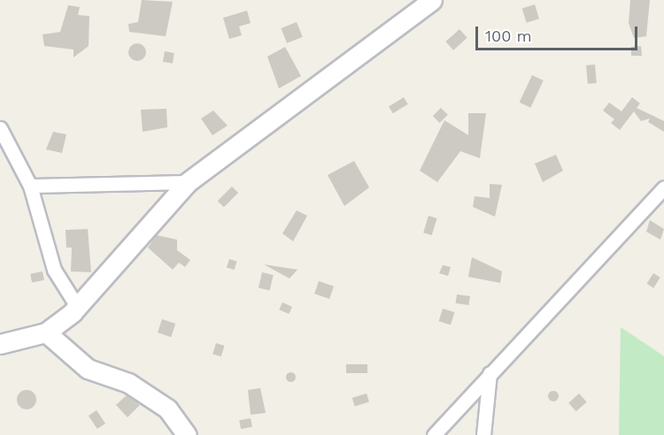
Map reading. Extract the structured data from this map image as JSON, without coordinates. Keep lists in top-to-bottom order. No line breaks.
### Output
{"scale_bar":"100 m"}
